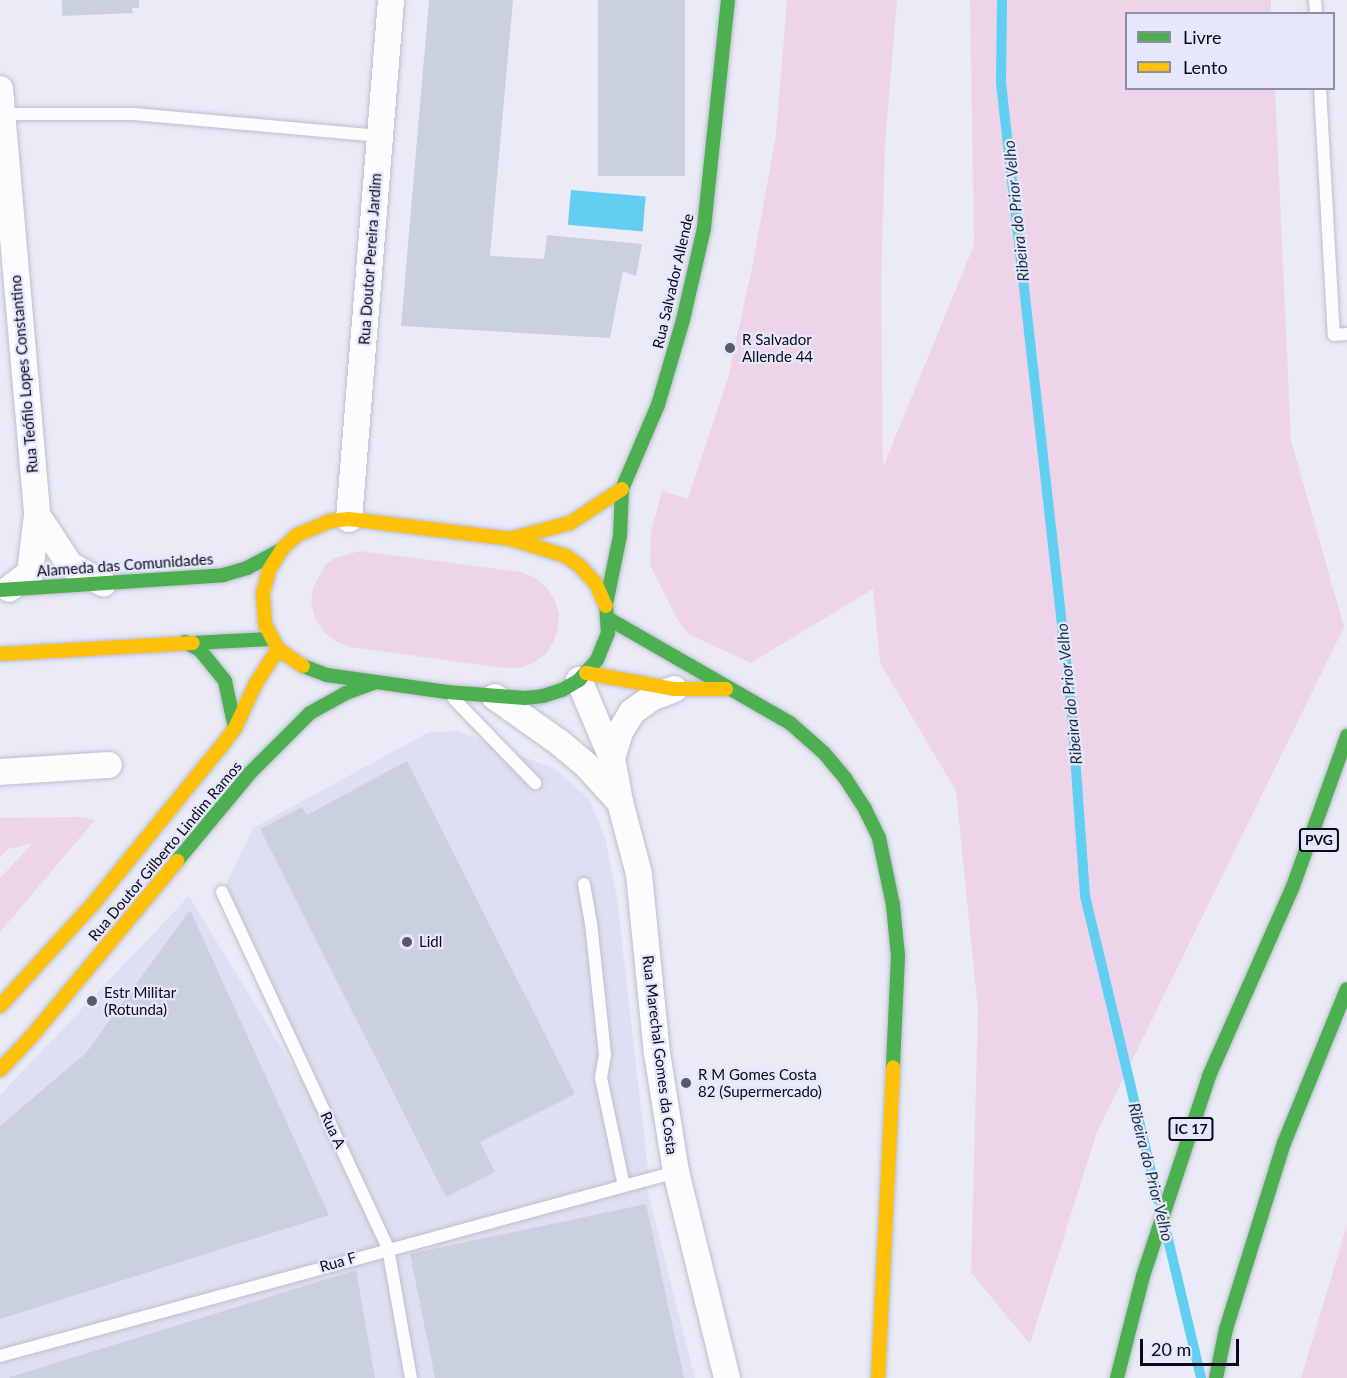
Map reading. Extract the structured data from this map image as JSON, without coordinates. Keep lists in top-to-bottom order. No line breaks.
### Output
{"streets":{"main road":["Rua Salvador Allende","Alameda das Comunidades","PVG","Rua Doutor Gilberto Lindim Ramos","IC 17"],"street":["Rua Doutor Pereira Jardim","Rua Teófilo Lopes Constantino","Rua Marechal Gomes da Costa"],"lane":["Rua A","Rua F"]},"crossings":[["Rua Teófilo Lopes Constantino","Alameda das Comunidades"],["PVG","IC 17"],["Rua Marechal Gomes da Costa","Rua F"],["Rua A","Rua F"]],"water":["Ribeira do Prior Velho"],"places":["R Salvador Allende 44","Lidl","Estr Militar (Rotunda)","R M Gomes Costa 82 (Supermercado)"],"legend":["Livre","Lento"],"scale_bar":"20 m"}
